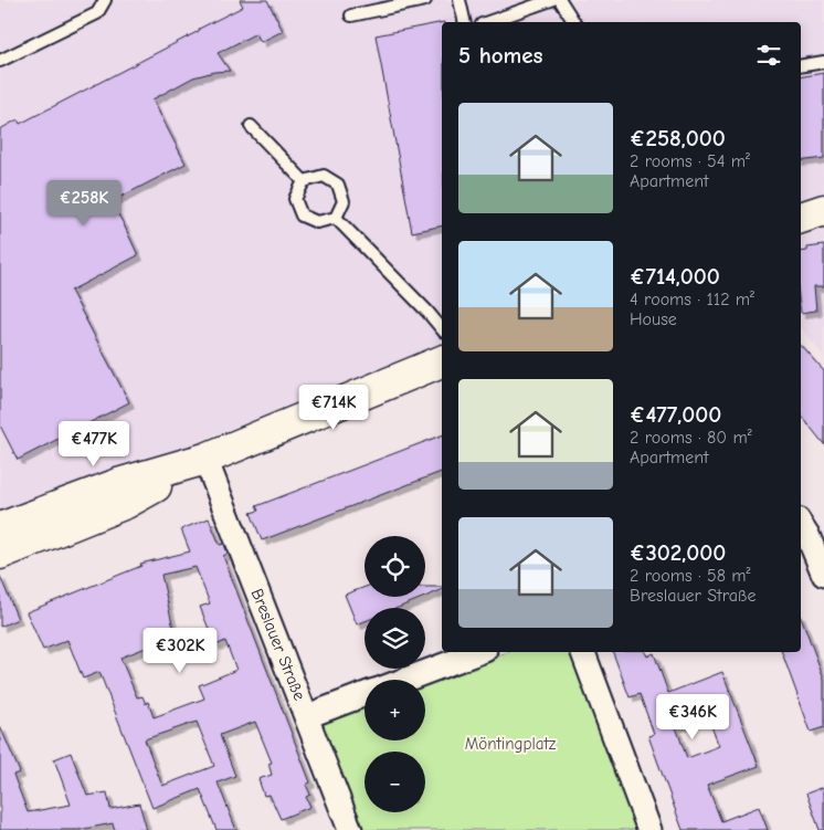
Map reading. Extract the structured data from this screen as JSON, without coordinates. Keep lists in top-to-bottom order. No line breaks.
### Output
{"streets":{"street":["Breslauer Straße"]},"parks":["Möntingplatz"],"page":{"heading":"5 homes","list":[{"name":"€258,000","note":"2 rooms · 54 m² · Apartment"},{"name":"€714,000","note":"4 rooms · 112 m² · House"},{"name":"€477,000","note":"2 rooms · 80 m² · Apartment"},{"name":"€302,000","note":"2 rooms · 58 m² · Breslauer Straße"}],"price":["€258K","€714K","€477K","€302K","€346K"],"map_buttons":["+","−"]}}
